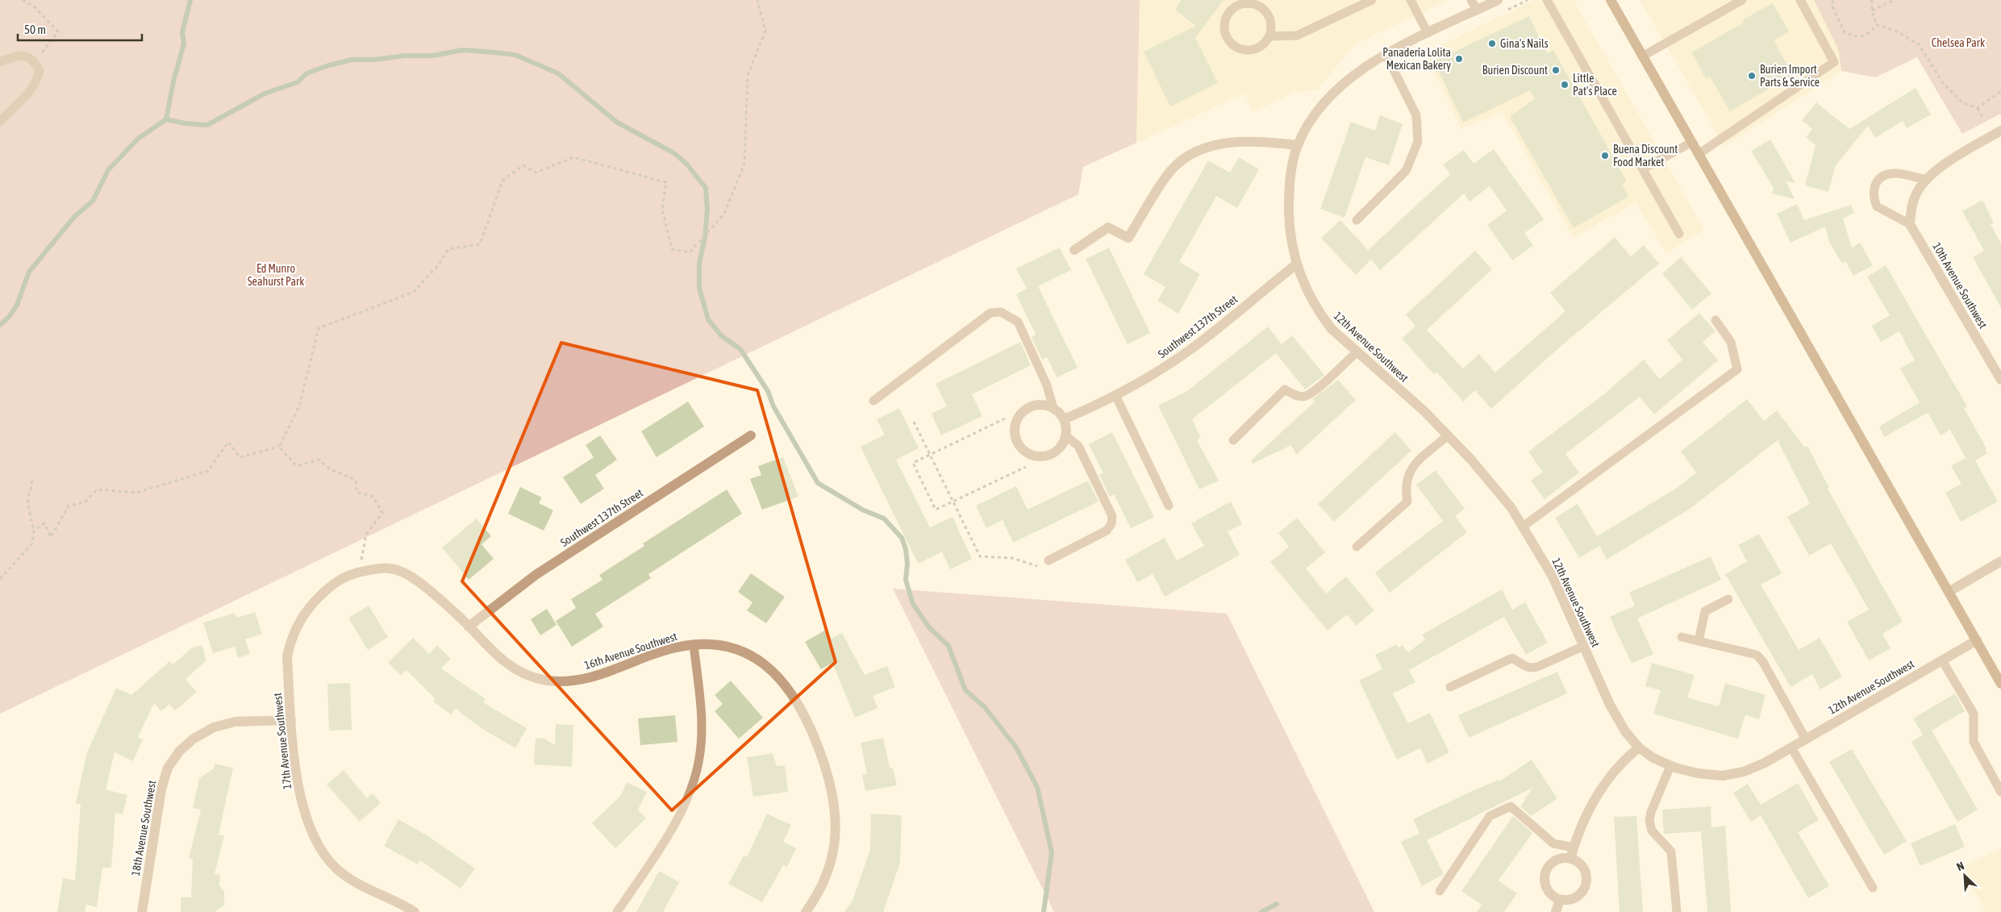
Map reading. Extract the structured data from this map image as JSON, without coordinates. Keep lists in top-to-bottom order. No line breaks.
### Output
{"streets":{"street":["10th Avenue Southwest","Southwest 137th Street","12th Avenue Southwest","16th Avenue Southwest","17th Avenue Southwest","18th Avenue Southwest"]},"crossings":[["Southwest 137th Street","12th Avenue Southwest"],["Southwest 137th Street","16th Avenue Southwest"],["16th Avenue Southwest","17th Avenue Southwest"],["17th Avenue Southwest","18th Avenue Southwest"]],"parks":["Chelsea Park","Ed Munro Seahurst Park"],"places":["Gina's Nails","Panadería Lolita Mexican Bakery","Burien Discount","Burien Import Parts & Service","Little Pat's Place","Buena Discount Food Market"],"scale_bar":"50 m","north":"top left"}
